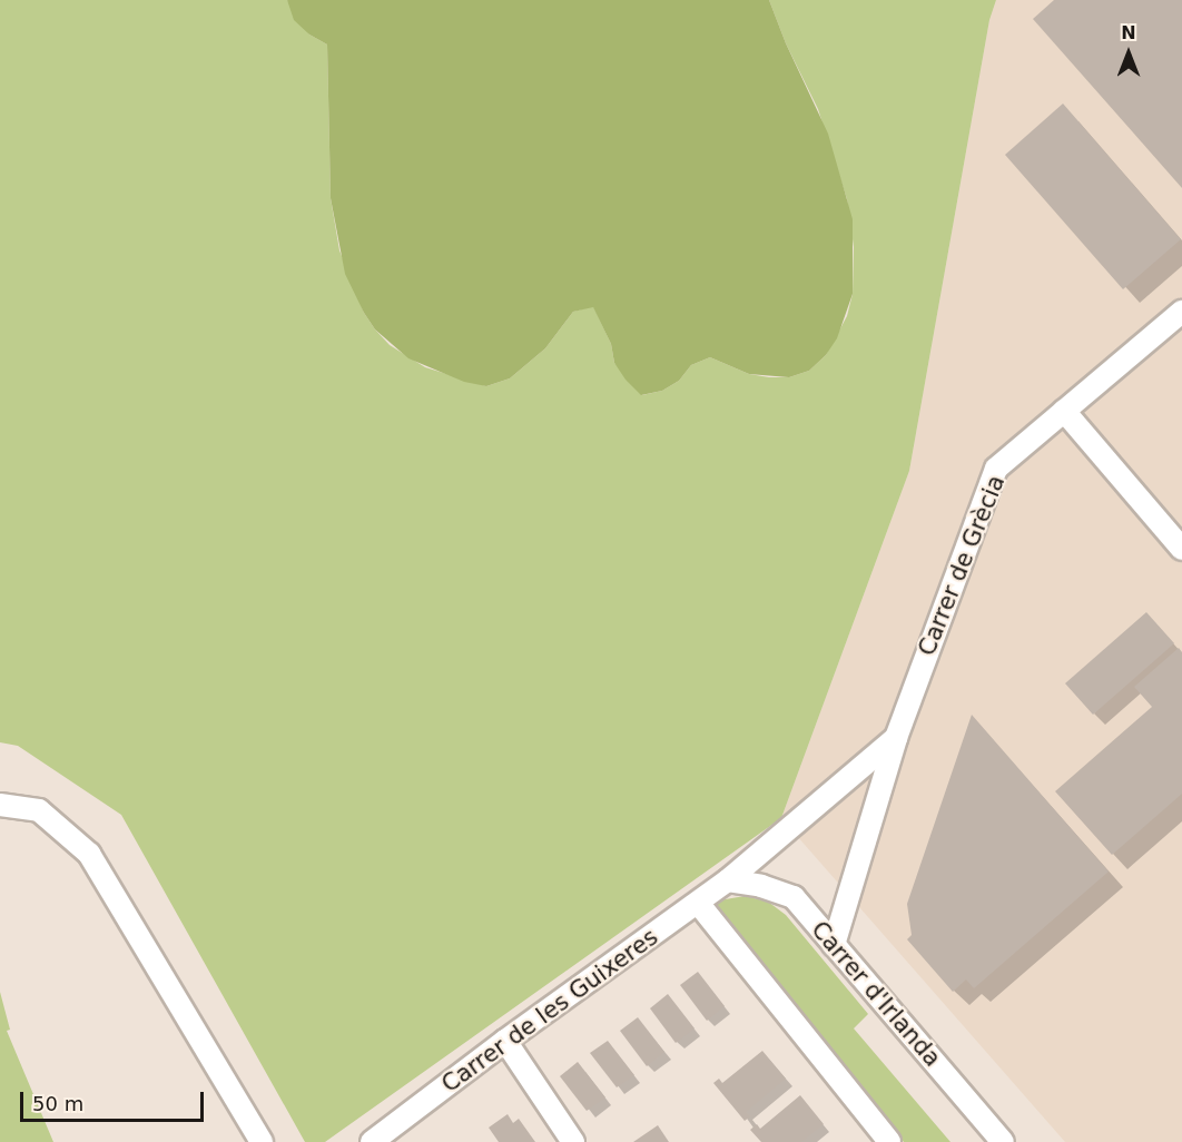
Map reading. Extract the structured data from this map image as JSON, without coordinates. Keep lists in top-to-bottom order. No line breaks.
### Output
{"streets":{"street":["Carrer de Grècia","Carrer d'Irlanda","Carrer de les Guixeres"]},"crossings":[["Carrer de Grècia","Carrer d'Irlanda"],["Carrer de Grècia","Carrer de les Guixeres"],["Carrer d'Irlanda","Carrer de les Guixeres"]],"scale_bar":"50 m","north":"top"}
